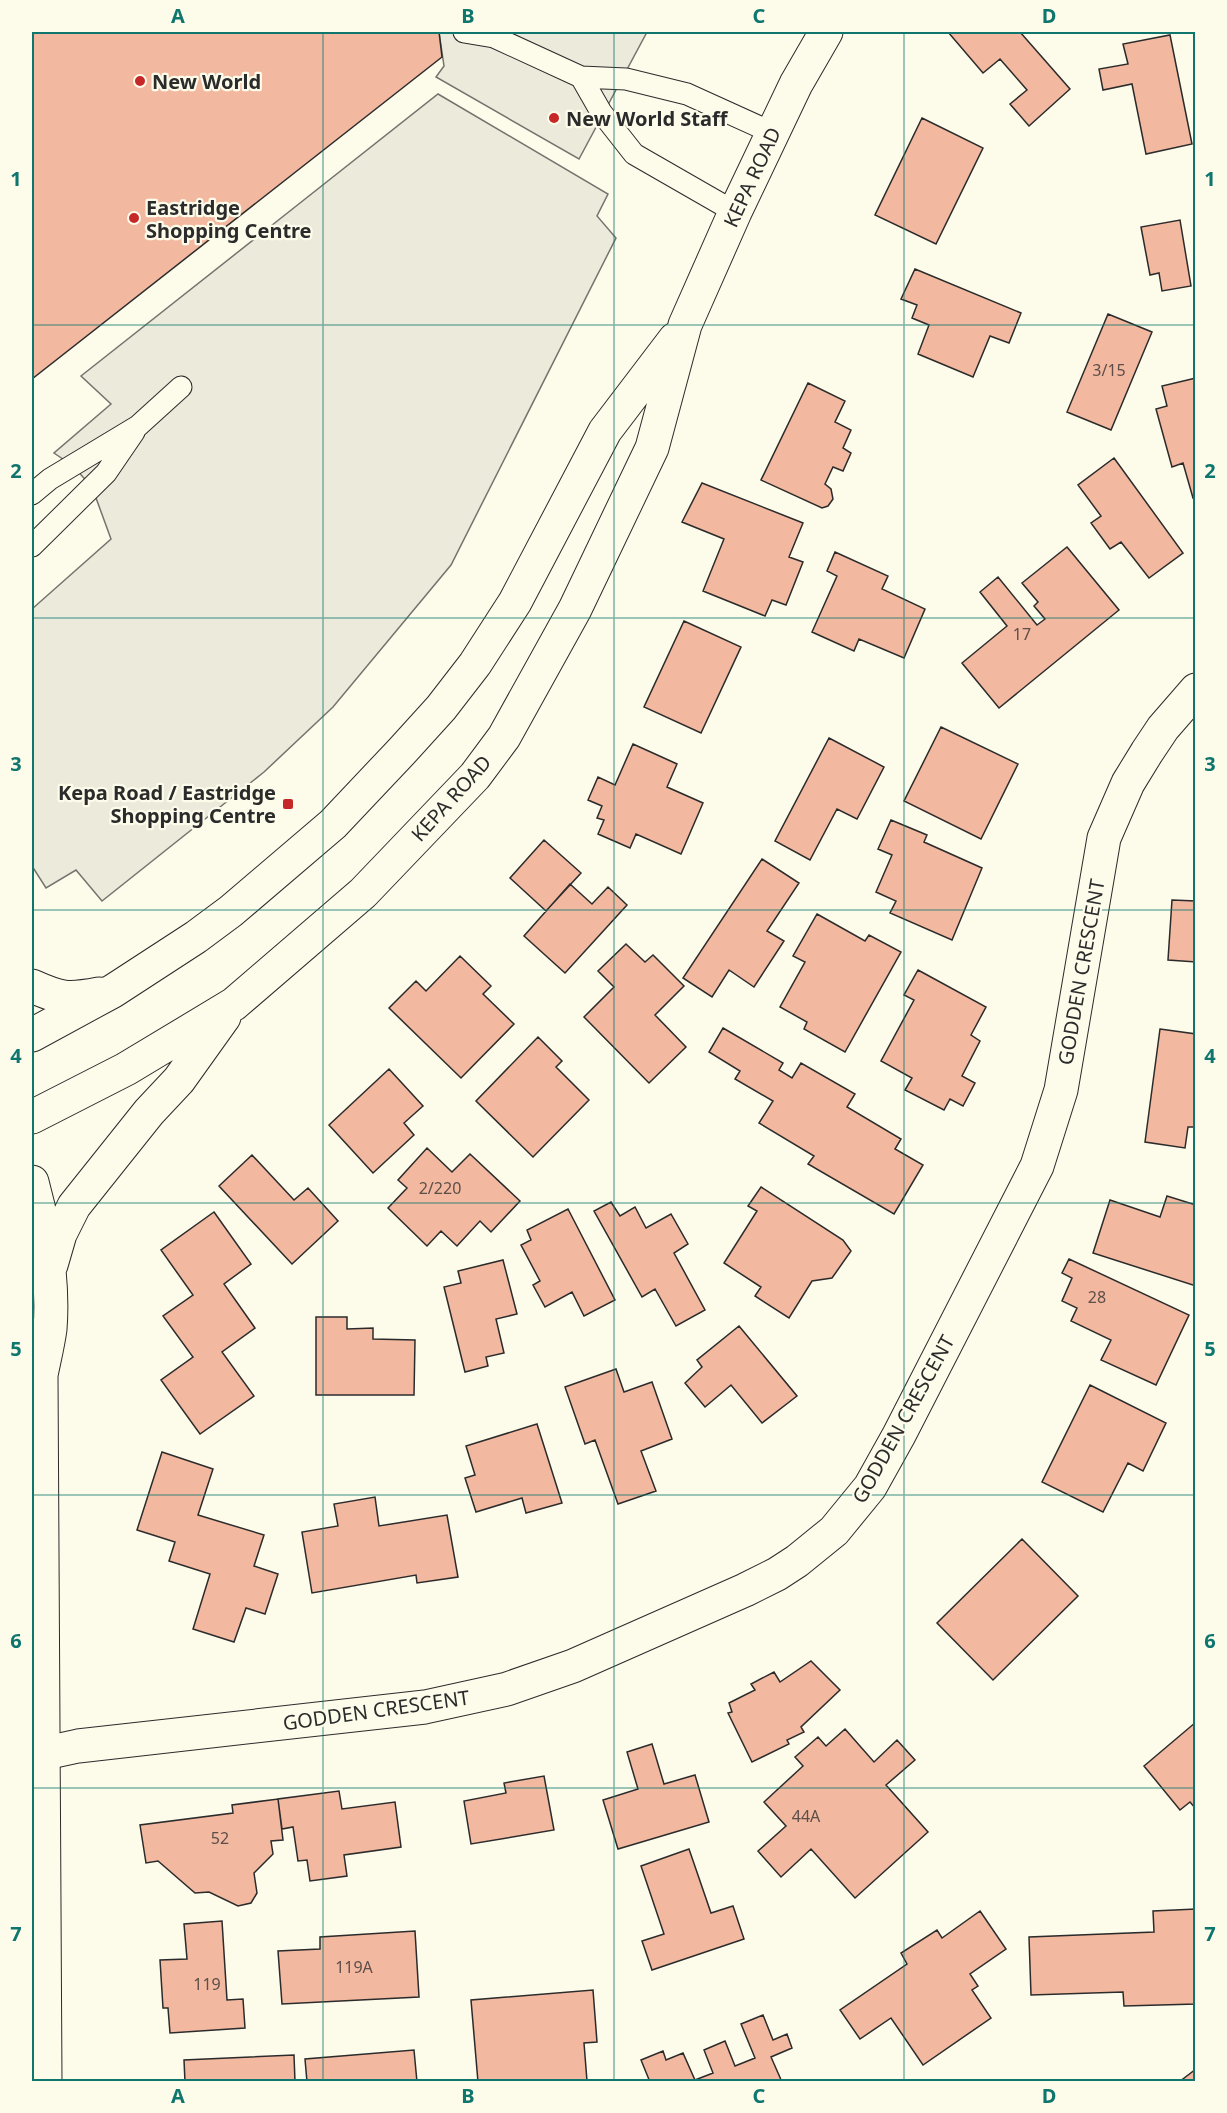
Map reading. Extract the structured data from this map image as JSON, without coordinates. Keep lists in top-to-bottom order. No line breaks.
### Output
{"streets":{"main road":["KEPA ROAD","GODDEN CRESCENT"]},"places":{"other":["New World","New World Staff","Eastridge Shopping Centre"],"transit":["Kepa Road / Eastridge Shopping Centre"]},"house_numbers":["3/15","17","2/220","28","44A","52","119A","119"],"grid":{"columns":["A","B","C","D"],"rows":["1","2","3","4","5","6","7"]}}
